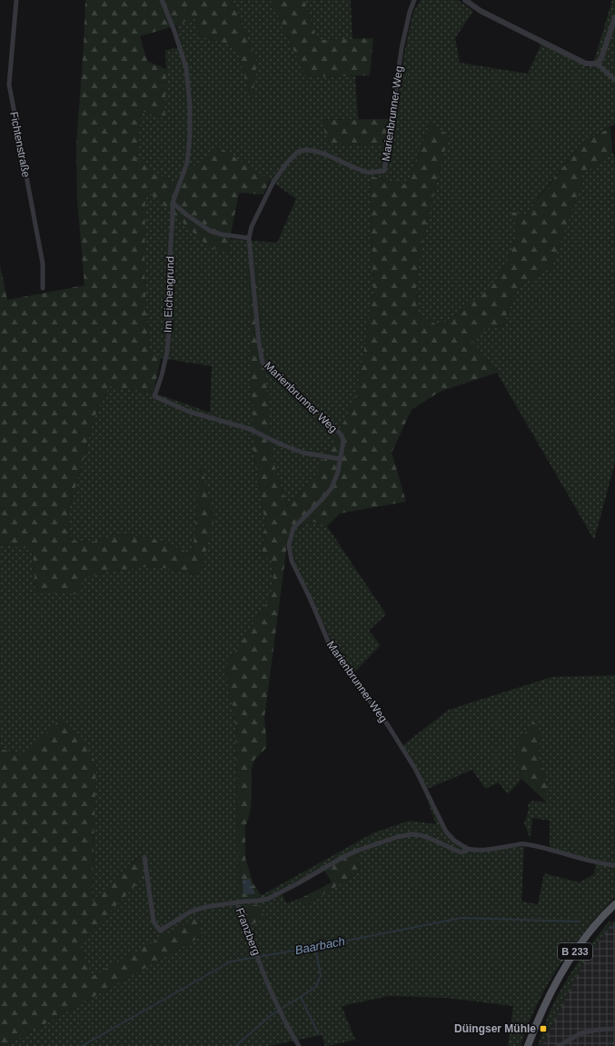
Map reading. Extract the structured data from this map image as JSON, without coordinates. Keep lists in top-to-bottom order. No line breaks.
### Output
{"streets":{"main road":["B 233"],"street":["Marienbrunner Weg","Fichtenstraße","Im Eichengrund","Franzberg"]},"crossings":[["Marienbrunner Weg","Im Eichengrund"]],"water":["Baarbach"],"places":{"transit":["Düingser Mühle"]}}
